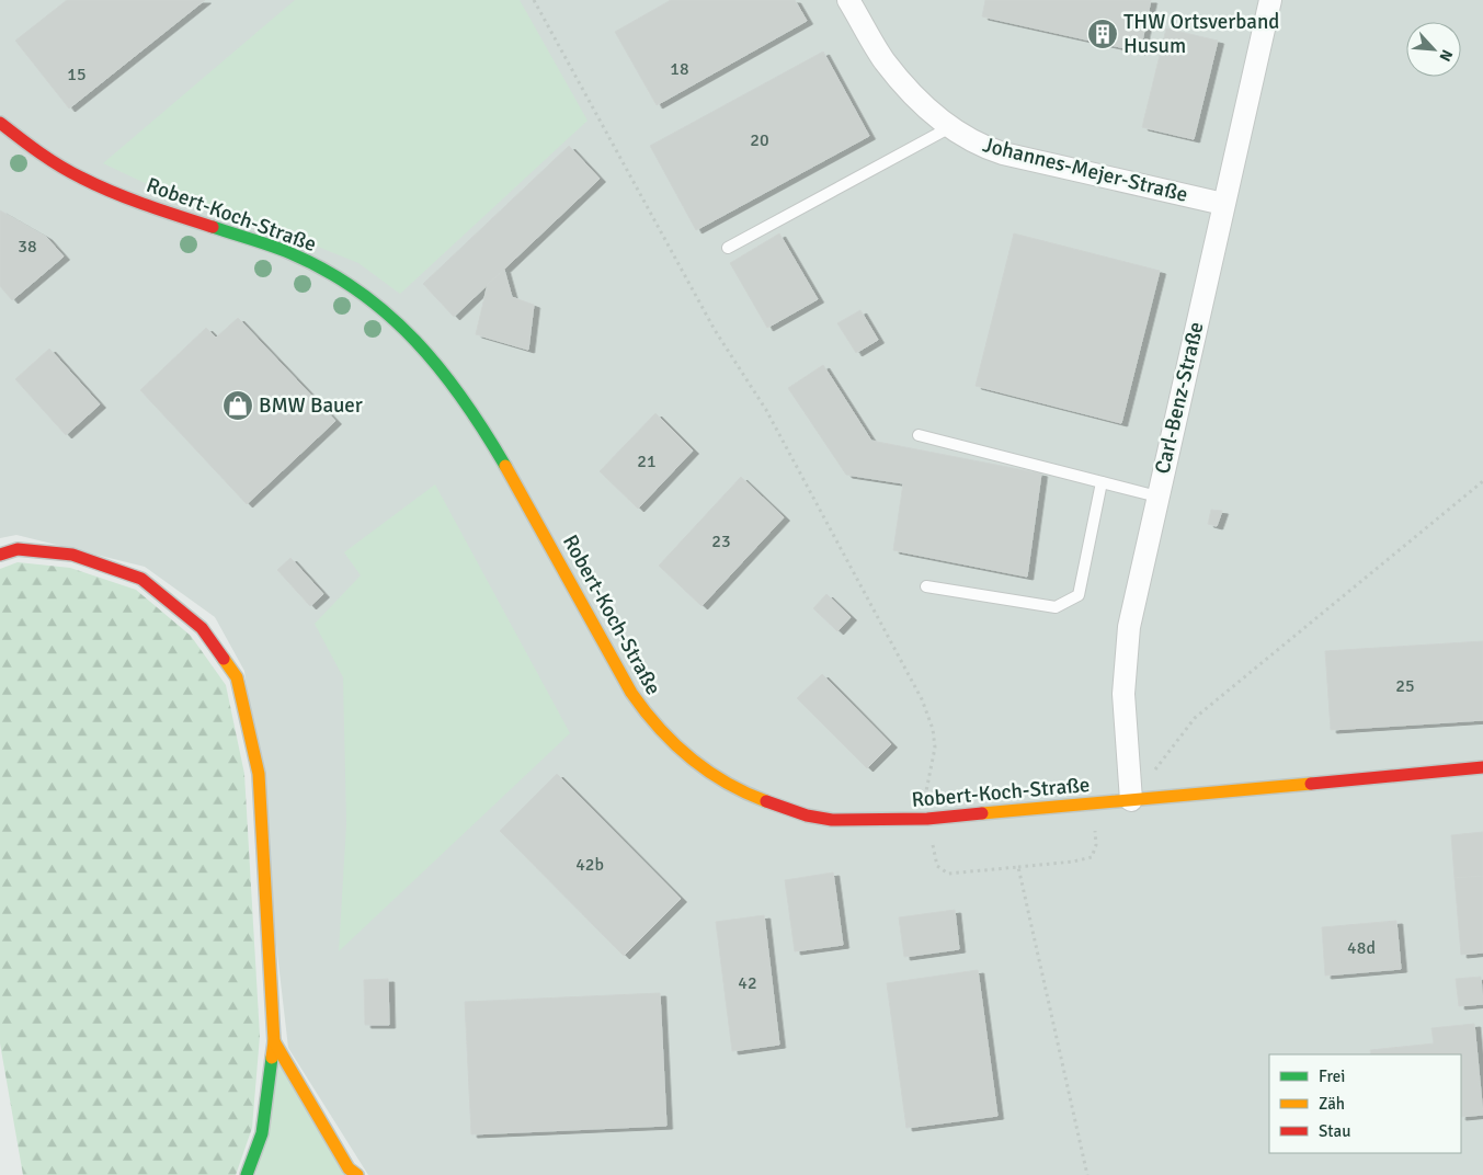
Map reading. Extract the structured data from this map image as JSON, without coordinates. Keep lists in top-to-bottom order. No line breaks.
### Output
{"streets":{"main road":["Robert-Koch-Straße"],"street":["Johannes-Mejer-Straße","Carl-Benz-Straße"]},"crossings":[["Johannes-Mejer-Straße","Carl-Benz-Straße"],["Robert-Koch-Straße","Carl-Benz-Straße"]],"places":{"building":["THW Ortsverband Husum"],"shop":["BMW Bauer"]},"house_numbers":["18","15","20","38","21","23","25","42b","48d","42"],"legend":["Frei","Zäh","Stau"],"north":"bottom right"}
